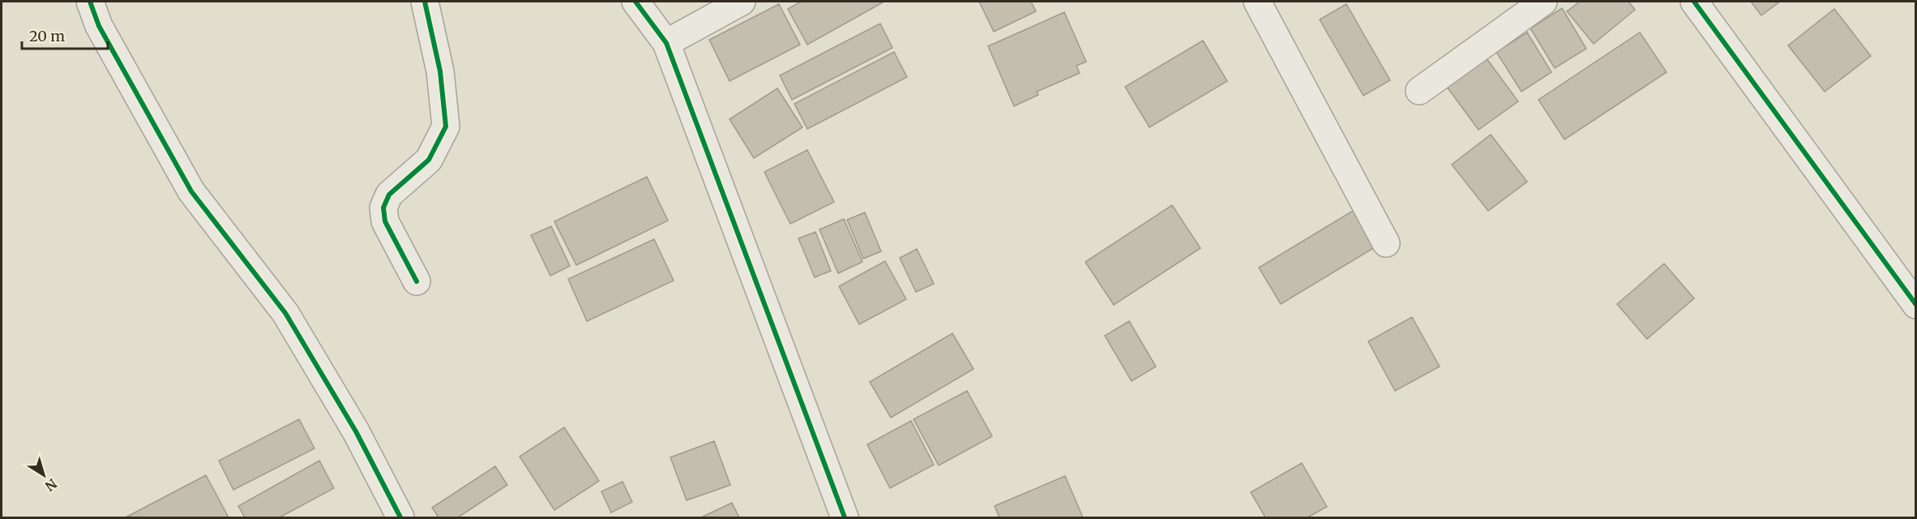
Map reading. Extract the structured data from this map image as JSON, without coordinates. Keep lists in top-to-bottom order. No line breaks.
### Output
{"scale_bar":"20 m","north":"bottom right"}
